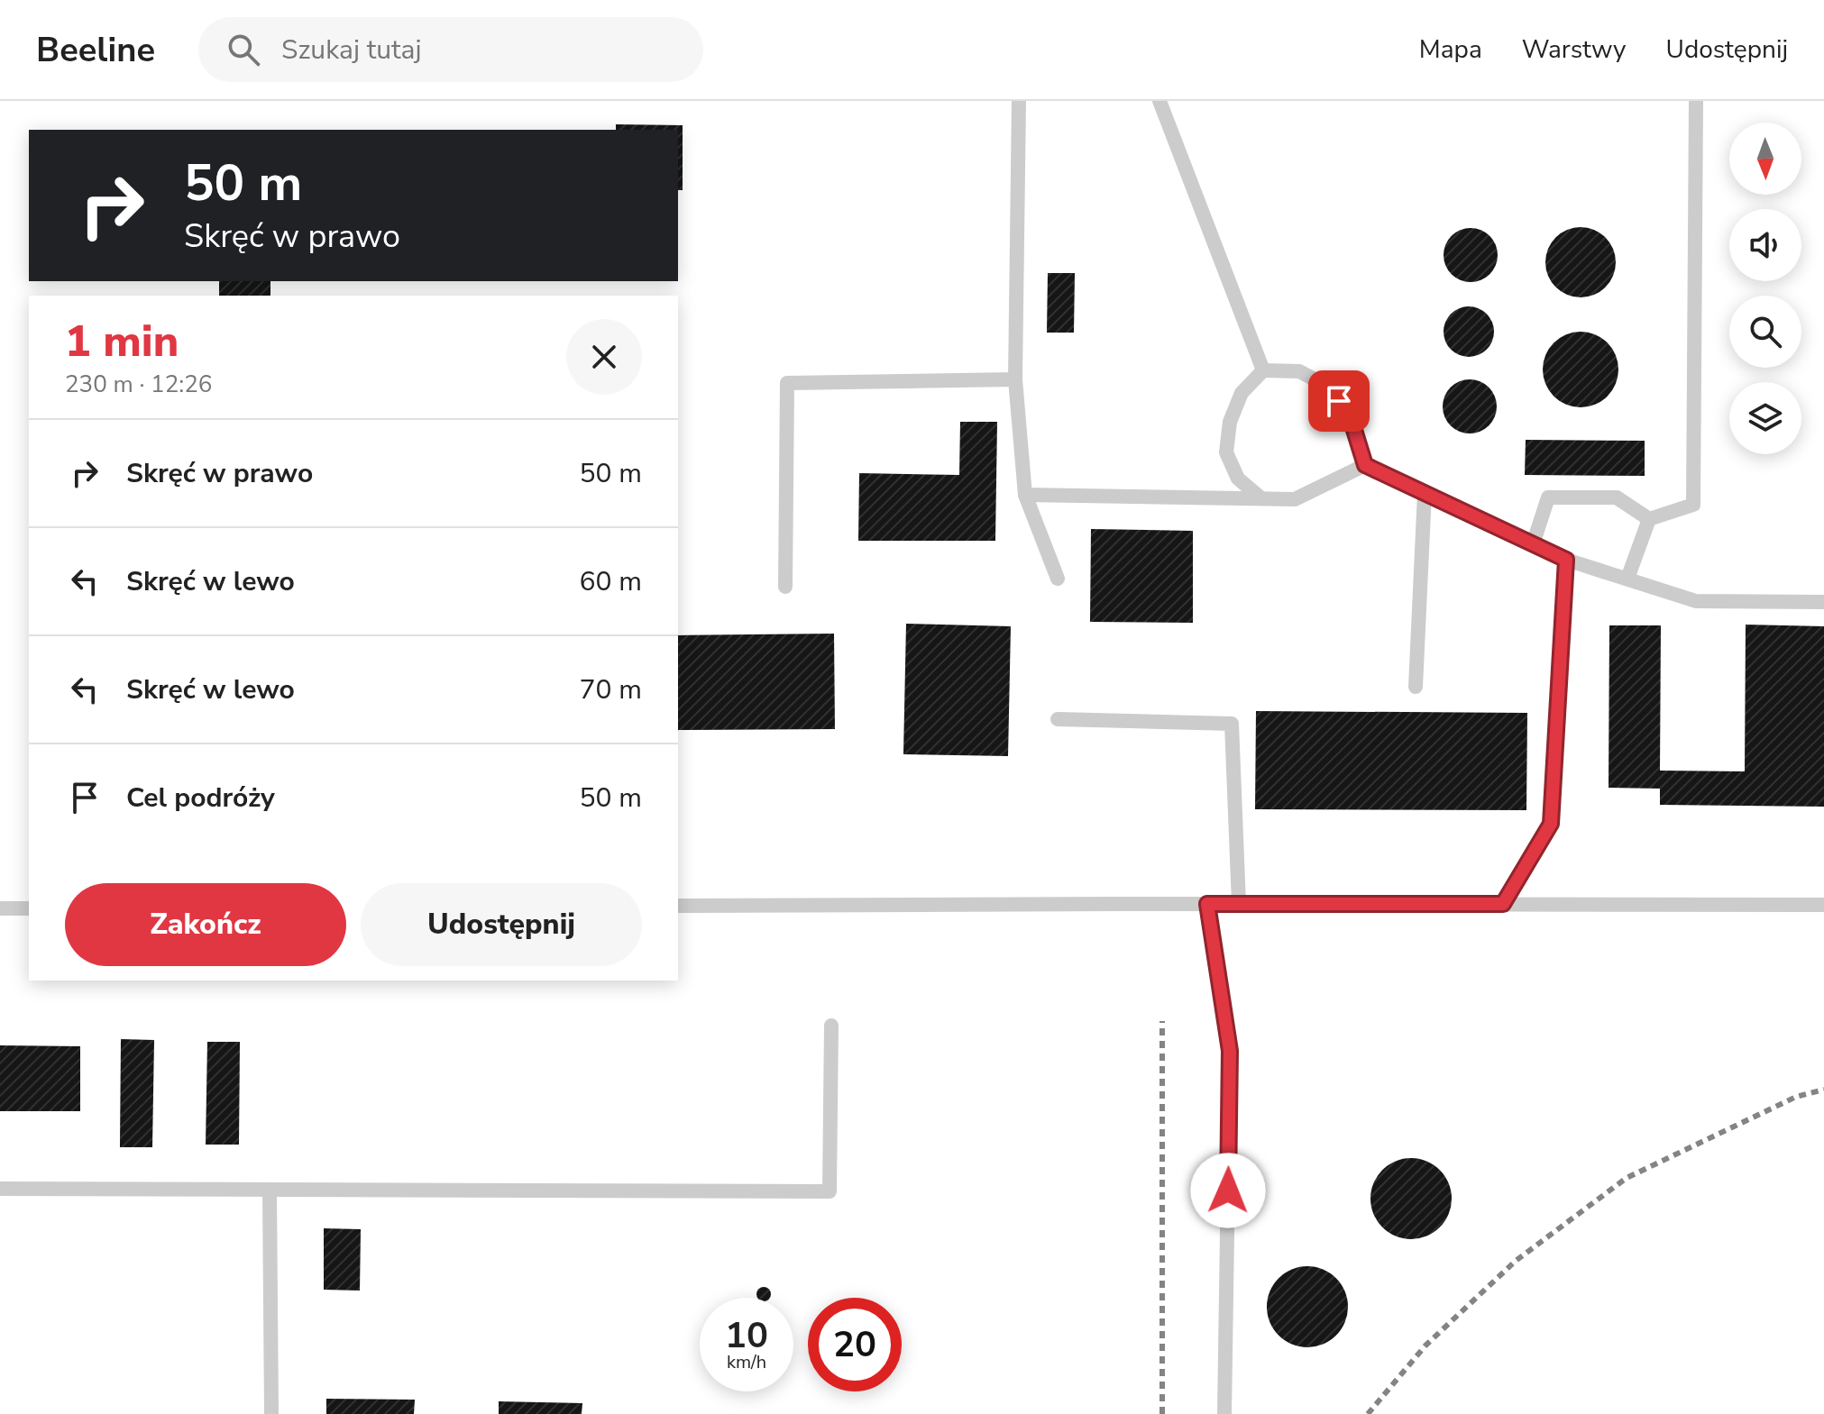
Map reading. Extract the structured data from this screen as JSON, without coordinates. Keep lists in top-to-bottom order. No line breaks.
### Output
{"north":"bottom","page":{"header":"Beeline","search":"Szukaj tutaj","nav":["Mapa","Warstwy","Udostępnij"],"turn":["50 m","Skręć w prawo"],"heading":["1 min","230 m · 12:26"],"list":[{"name":"Skręć w prawo","value":"50 m"},{"name":"Skręć w lewo","value":"60 m"},{"name":"Skręć w lewo","value":"70 m"},{"name":"Cel podróży","value":"50 m"}],"buttons":["Zakończ","Udostępnij"],"speed":"10 km/h","limit":"20"}}
